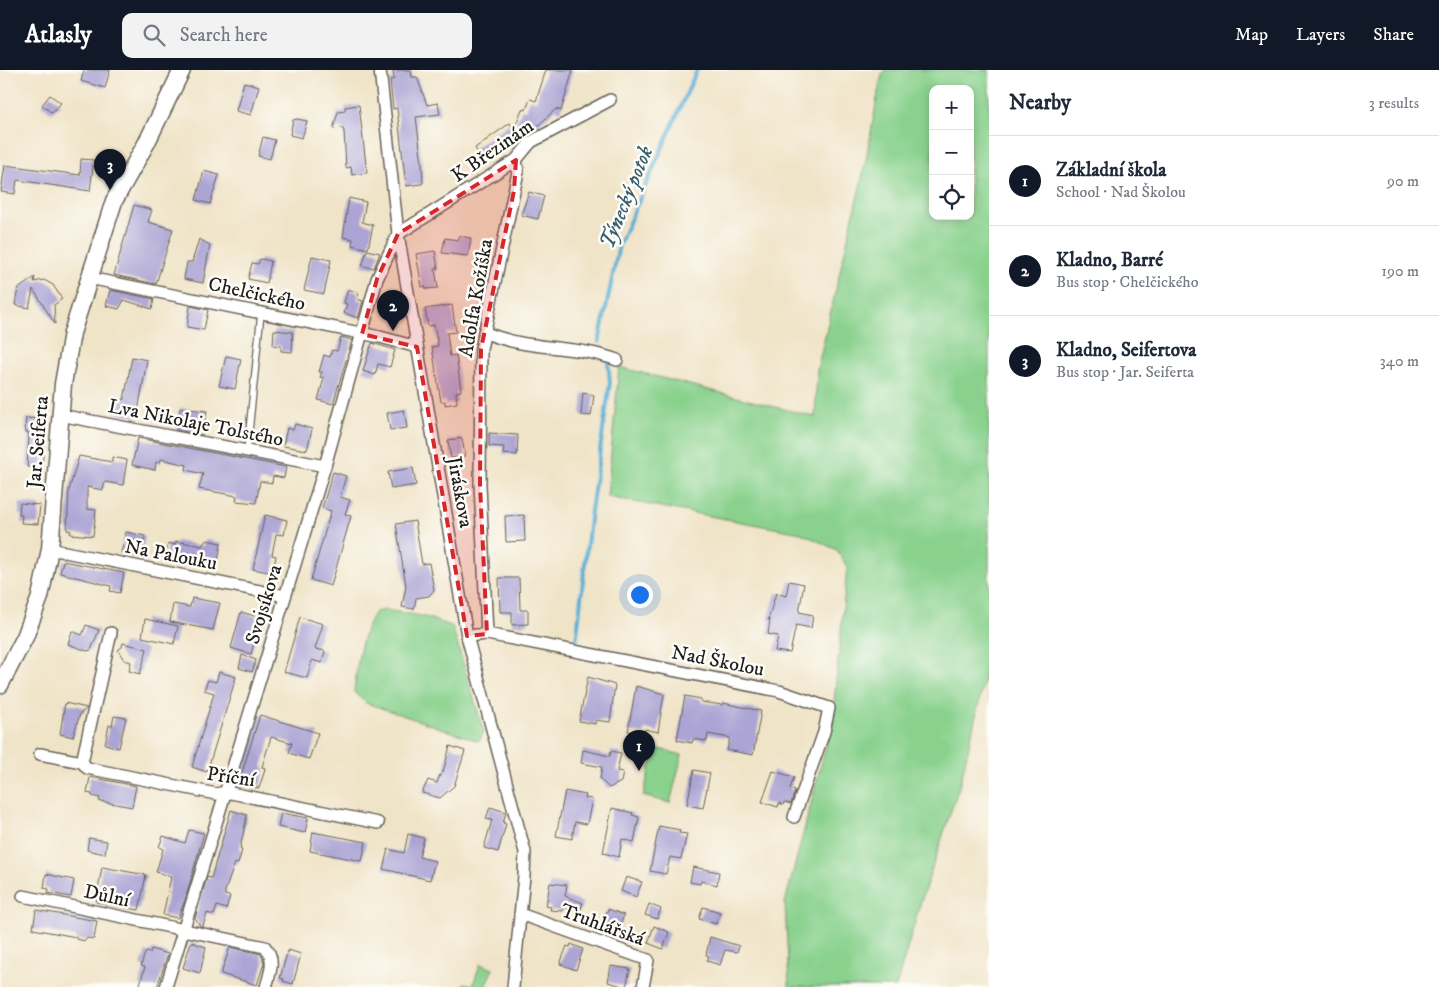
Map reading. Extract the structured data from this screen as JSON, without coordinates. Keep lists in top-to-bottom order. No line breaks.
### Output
{"streets":{"street":["K Březinám","Chelčického","Adolfa Kožíška","Lva Nikolaje Tolstého","Jar. Seiferta","Jiráskova","Na Palouku","Svojsíkova","Nad Školou","Příční","Důlní","Truhlářská"]},"crossings":[["K Březinám","Adolfa Kožíška"],["K Březinám","Jiráskova"],["K Březinám","Svojsíkova"],["Chelčického","Jar. Seiferta"],["Chelčického","Jiráskova"],["Chelčického","Svojsíkova"],["Adolfa Kožíška","Nad Školou"],["Lva Nikolaje Tolstého","Jar. Seiferta"],["Lva Nikolaje Tolstého","Svojsíkova"],["Jar. Seiferta","Na Palouku"],["Jiráskova","Svojsíkova"],["Jiráskova","Truhlářská"],["Na Palouku","Svojsíkova"],["Svojsíkova","Příční"],["Svojsíkova","Důlní"]],"water":["Týnecký potok"],"page":{"header":"Atlasly","search":"Search here","nav":["Map","Layers","Share"],"heading":["Nearby","3 results"],"map_buttons":["+","−"],"list":[{"mark":"1","name":"Základní škola","note":"School · Nad Školou","value":"90 m"},{"mark":"2","name":"Kladno, Barré","note":"Bus stop · Chelčického","value":"190 m"},{"mark":"3","name":"Kladno, Seifertova","note":"Bus stop · Jar. Seiferta","value":"340 m"}],"pins":["3","2","1"]}}
